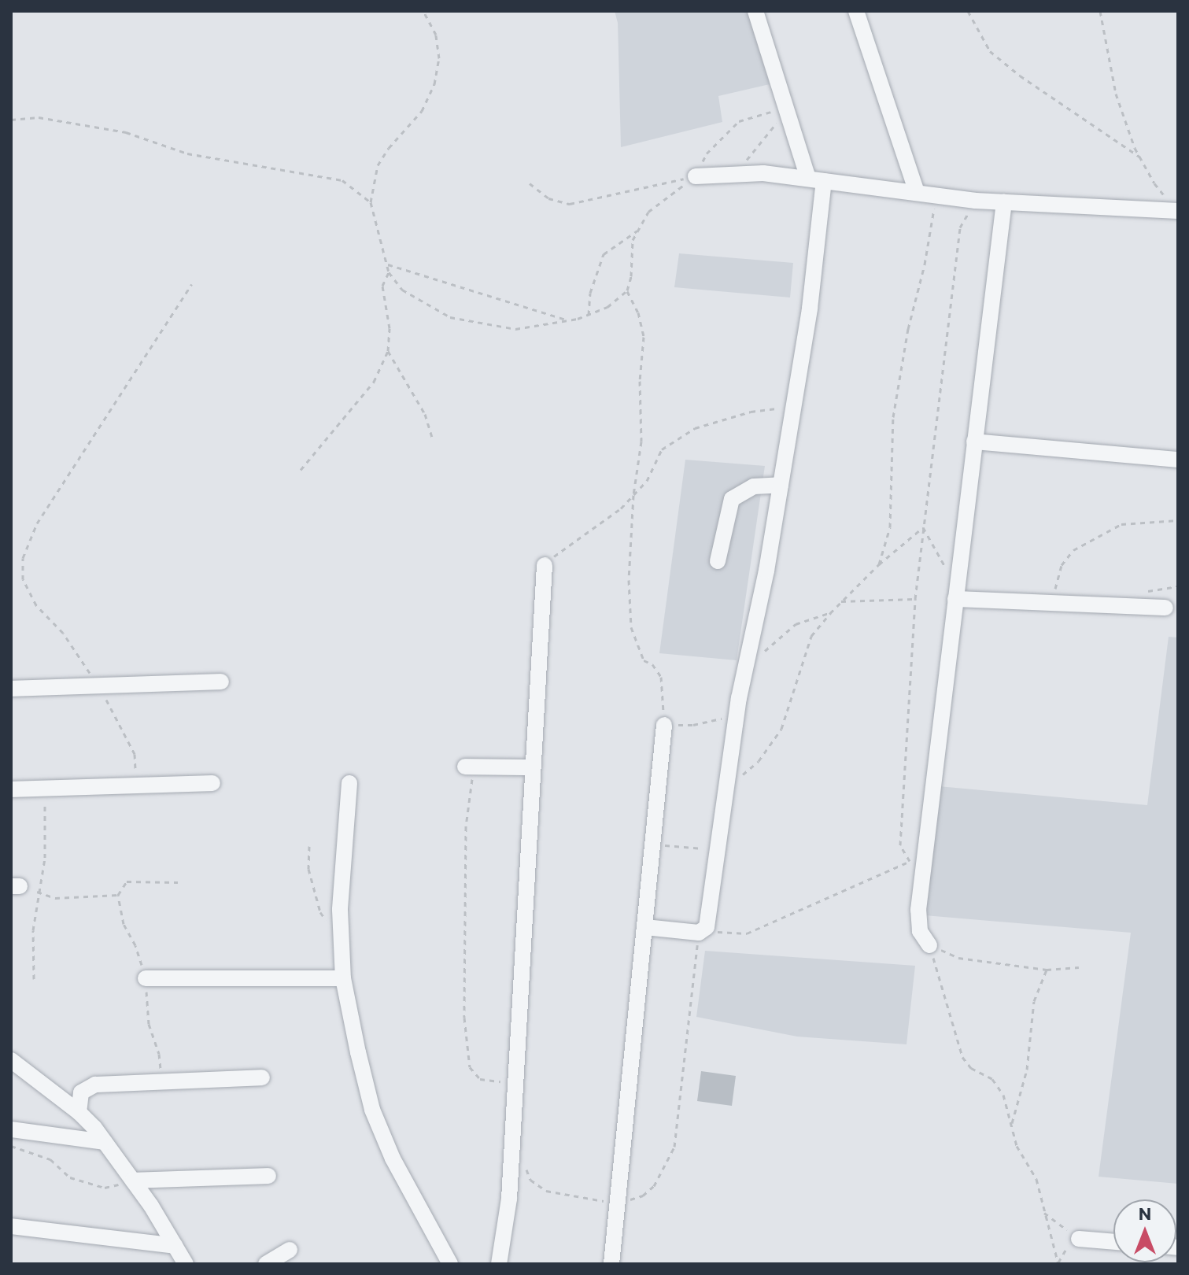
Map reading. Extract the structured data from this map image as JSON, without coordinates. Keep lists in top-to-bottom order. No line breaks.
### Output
{"north":"top"}
